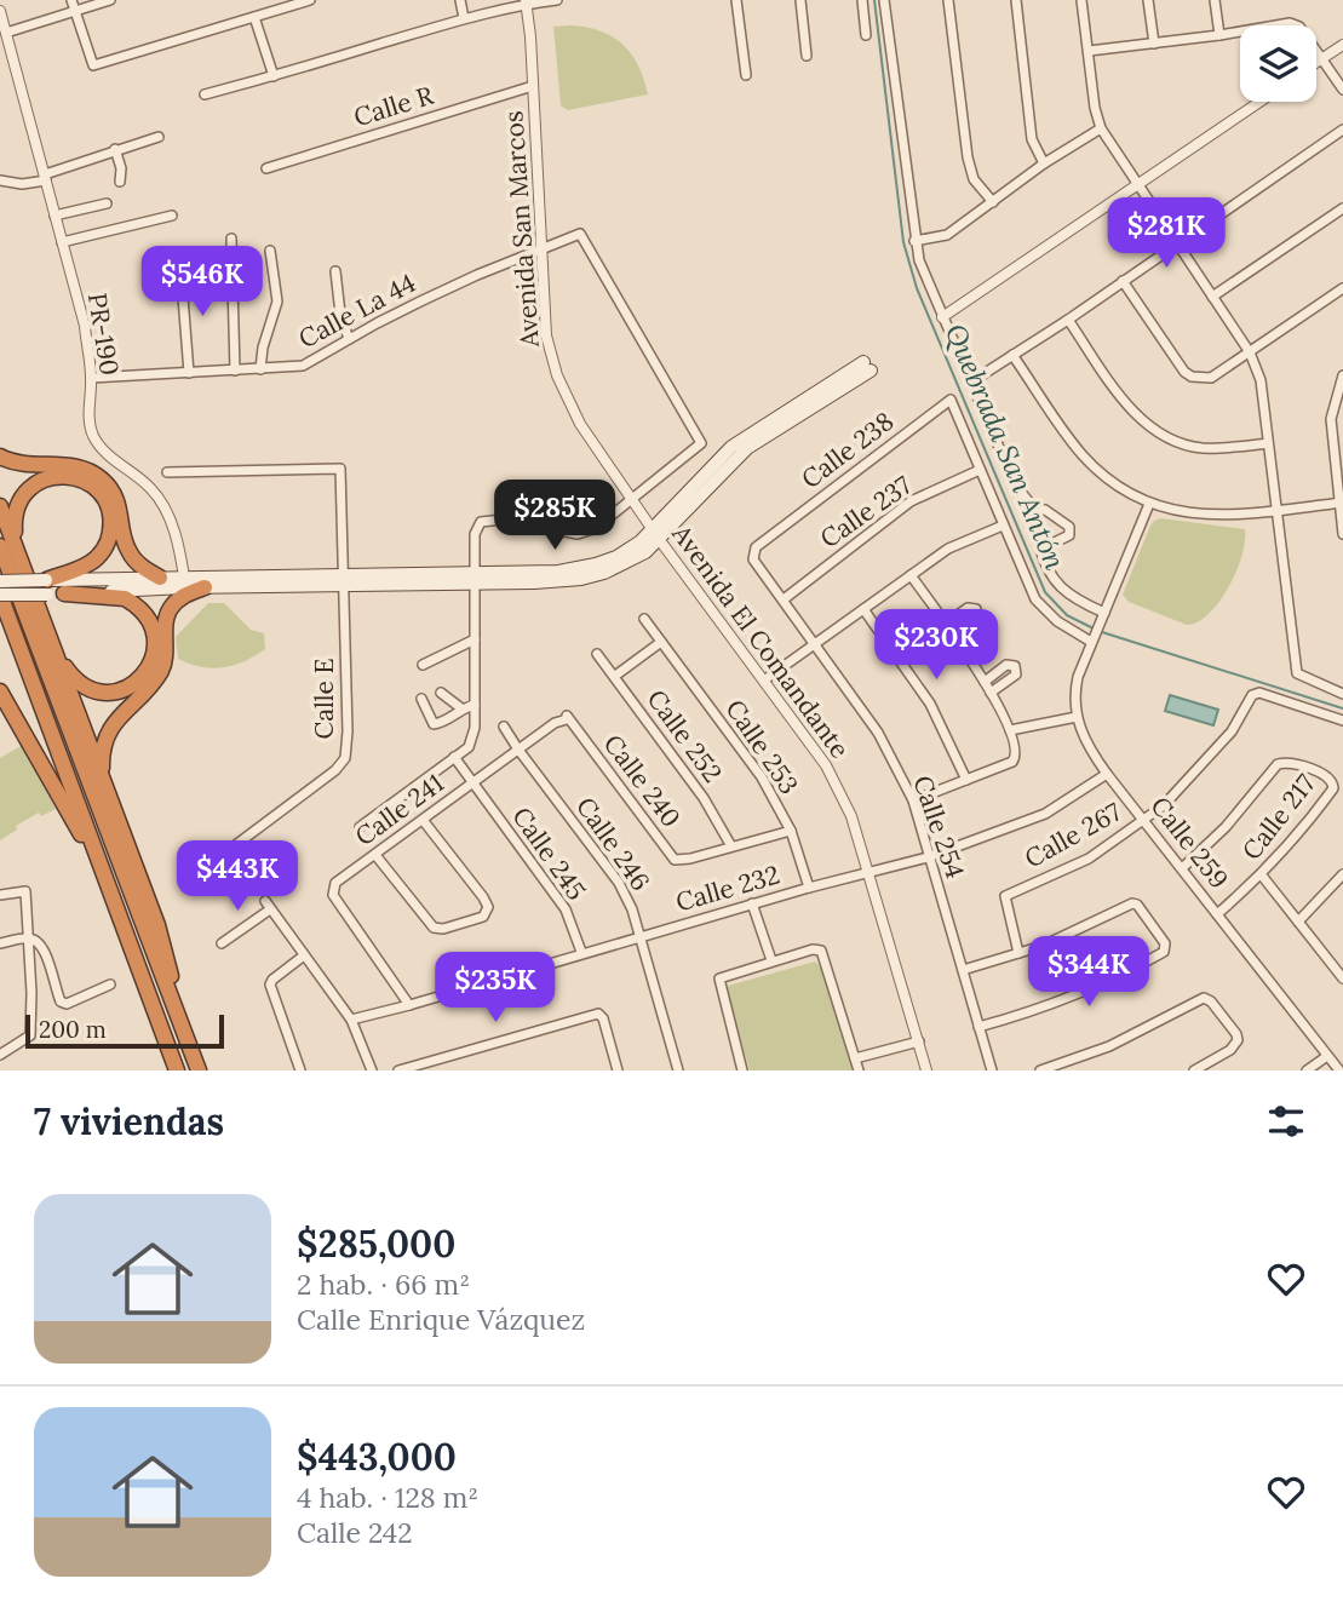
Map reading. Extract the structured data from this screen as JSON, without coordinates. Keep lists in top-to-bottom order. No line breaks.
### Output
{"streets":{"street":["Calle R","Avenida San Marcos","Calle La 44","PR-190","Calle 238","Calle 237","Avenida El Comandante","Calle E","Calle 252","Calle 253","Calle 240","Calle 241","Calle 217","Calle 254","Calle 267","Calle 259","Calle 246","Calle 245","Calle 232"]},"crossings":[["Calle R","Avenida San Marcos"],["Avenida San Marcos","Calle La 44"],["Avenida San Marcos","Avenida El Comandante"],["Calle La 44","PR-190"],["Calle 238","Calle 237"],["Calle 238","Calle 254"],["Calle 237","Calle 254"],["Avenida El Comandante","Calle 232"],["Calle 252","Calle 240"],["Calle 253","Calle 240"],["Calle 253","Calle 232"],["Calle 240","Calle 241"],["Calle 241","Calle 246"],["Calle 241","Calle 245"],["Calle 241","Calle 232"],["Calle 217","Calle 259"],["Calle 254","Calle 232"],["Calle 267","Calle 259"],["Calle 259","Calle 232"],["Calle 246","Calle 232"],["Calle 245","Calle 232"]],"water":["Quebrada San Antón"],"scale_bar":"200 m","page":{"price":["$281K","$546K","$285K","$230K","$443K","$344K","$235K"],"scale":"200 m","heading":"7 viviendas","list":[{"name":"$285,000","note":"2 hab. · 66 m² · Calle Enrique Vázquez"},{"name":"$443,000","note":"4 hab. · 128 m² · Calle 242"}]}}
